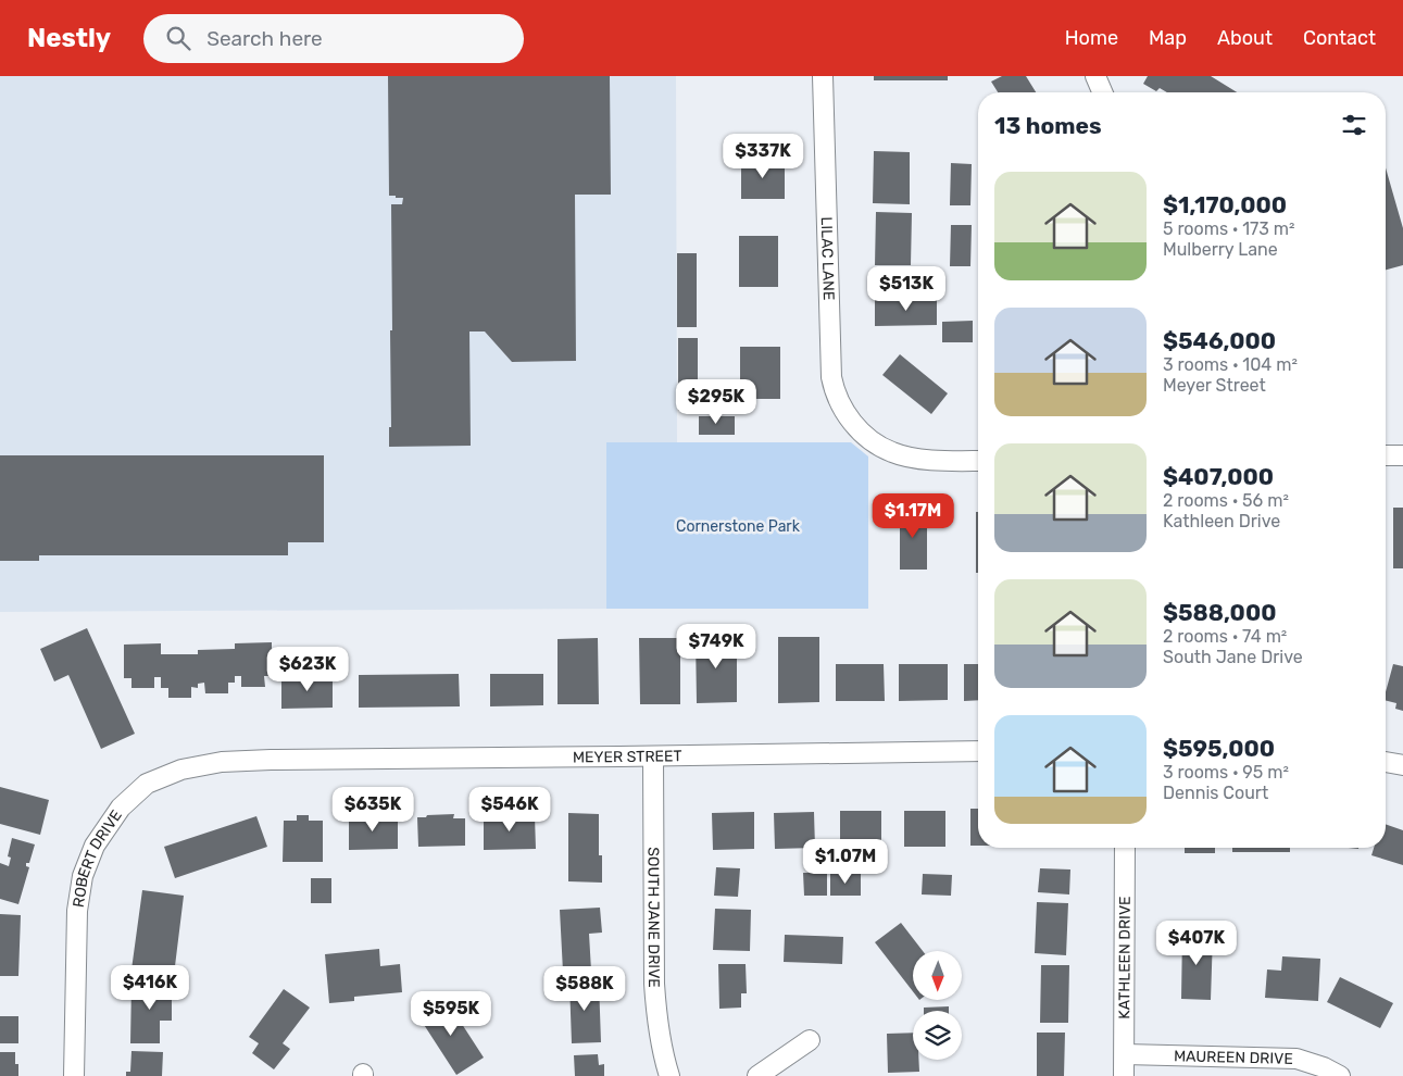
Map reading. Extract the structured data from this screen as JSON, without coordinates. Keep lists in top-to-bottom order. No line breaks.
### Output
{"streets":{"street":["LILAC LANE","MEYER STREET","ROBERT DRIVE","SOUTH JANE DRIVE","KATHLEEN DRIVE","MAUREEN DRIVE"]},"crossings":[["MEYER STREET","ROBERT DRIVE"],["MEYER STREET","SOUTH JANE DRIVE"],["KATHLEEN DRIVE","MAUREEN DRIVE"]],"parks":["Cornerstone Park"],"north":"bottom","page":{"header":"Nestly","search":"Search here","nav":["Home","Map","About","Contact"],"heading":"13 homes","price":["$337K","$513K","$295K","$1.17M","$749K","$623K","$635K","$546K","$1.07M","$407K","$416K","$588K","$595K"],"list":[{"name":"$1,170,000","note":"5 rooms · 173 m² · Mulberry Lane"},{"name":"$546,000","note":"3 rooms · 104 m² · Meyer Street"},{"name":"$407,000","note":"2 rooms · 56 m² · Kathleen Drive"},{"name":"$588,000","note":"2 rooms · 74 m² · South Jane Drive"},{"name":"$595,000","note":"3 rooms · 95 m² · Dennis Court"}]}}
